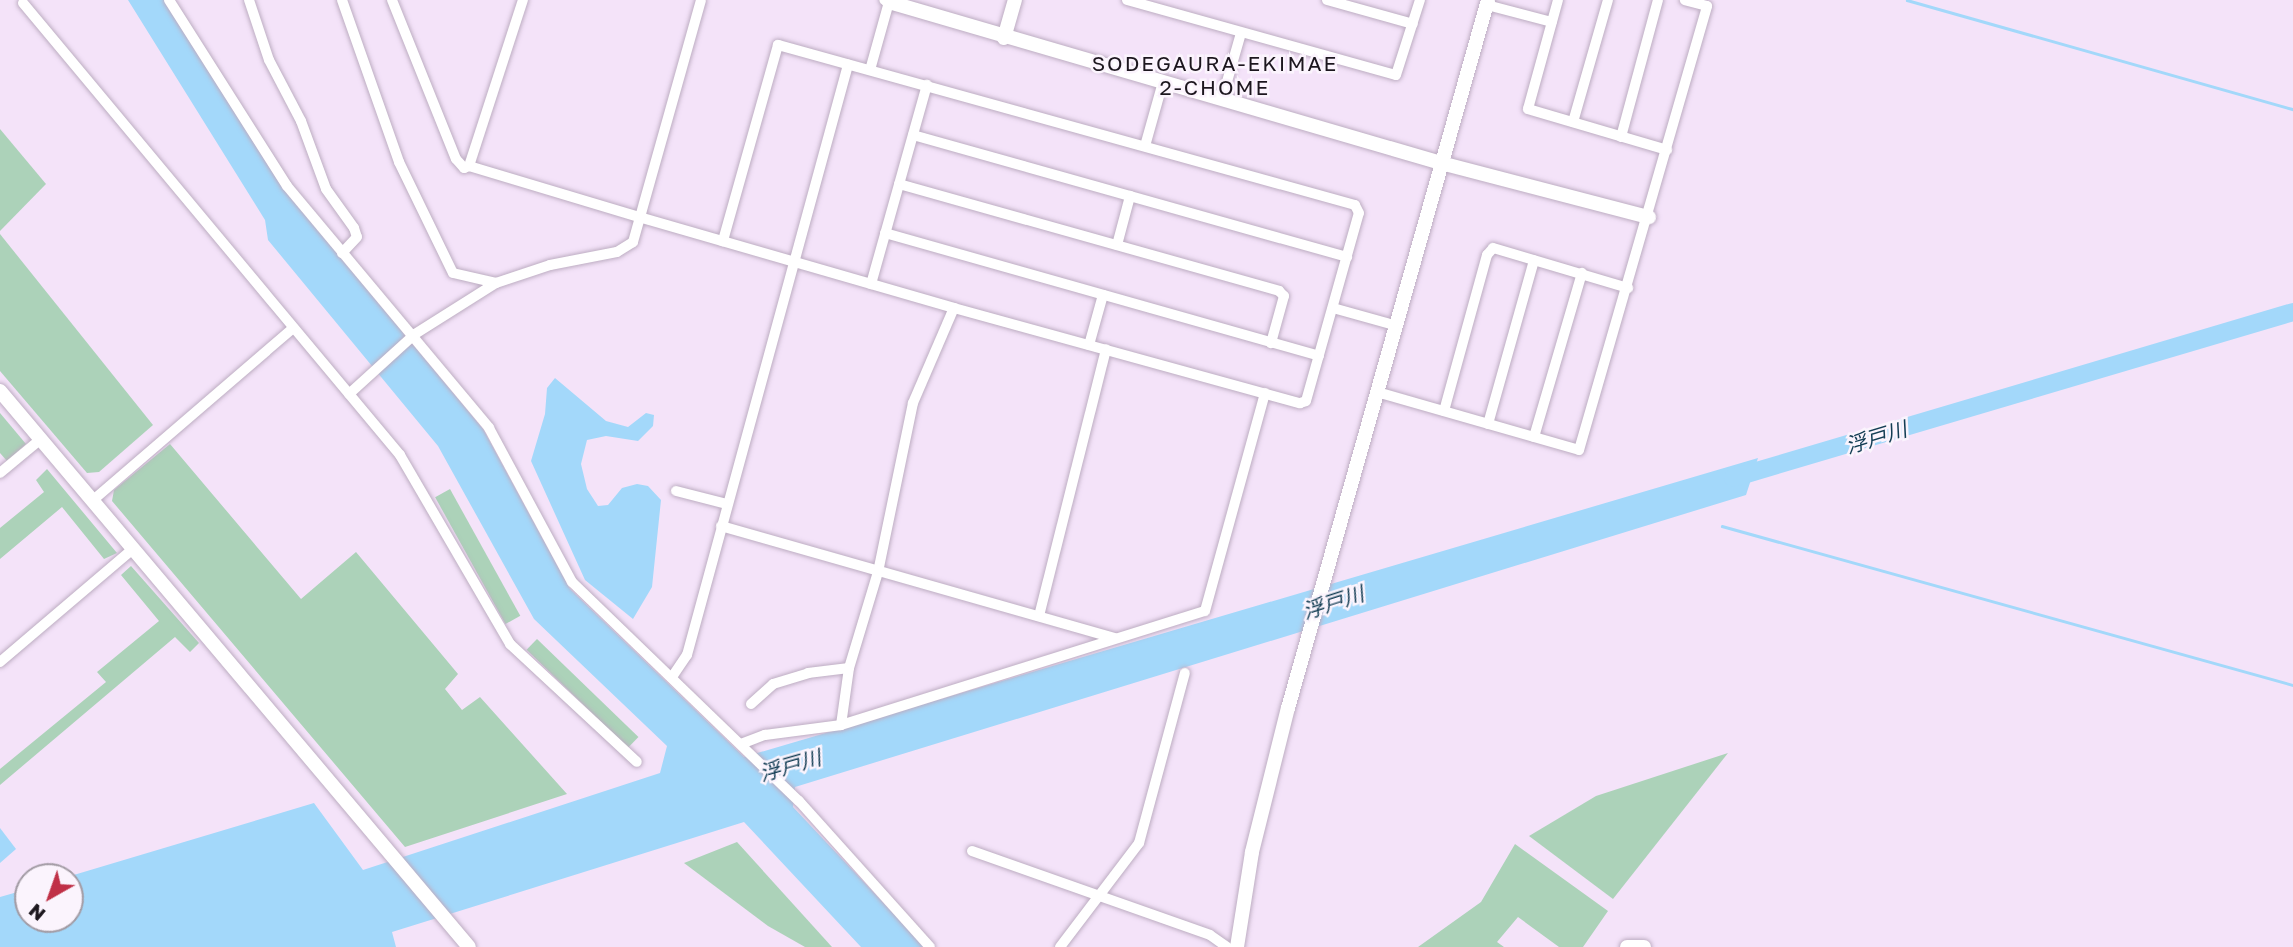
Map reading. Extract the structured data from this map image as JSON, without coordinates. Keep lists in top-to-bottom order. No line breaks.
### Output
{"districts":["SODEGAURA-EKIMAE 2-CHOME"],"water":["浮戸川"],"north":"bottom left"}
